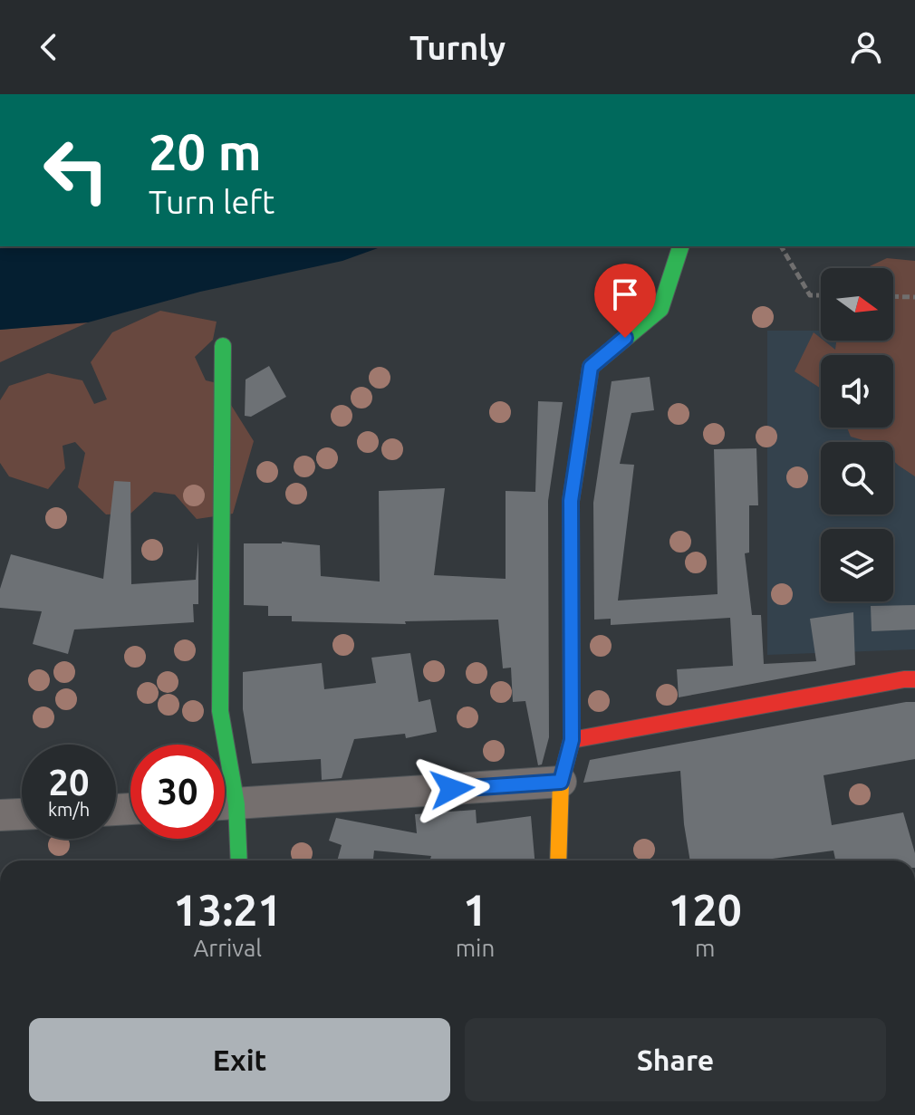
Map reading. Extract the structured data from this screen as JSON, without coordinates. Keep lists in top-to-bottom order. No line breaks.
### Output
{"north":"right","page":{"header":"Turnly","turn":["20 m","Turn left"],"speed":"20 km/h","limit":"30","eta":["13:21","Arrival","1","min","120","m"],"buttons":["Exit","Share"]}}
